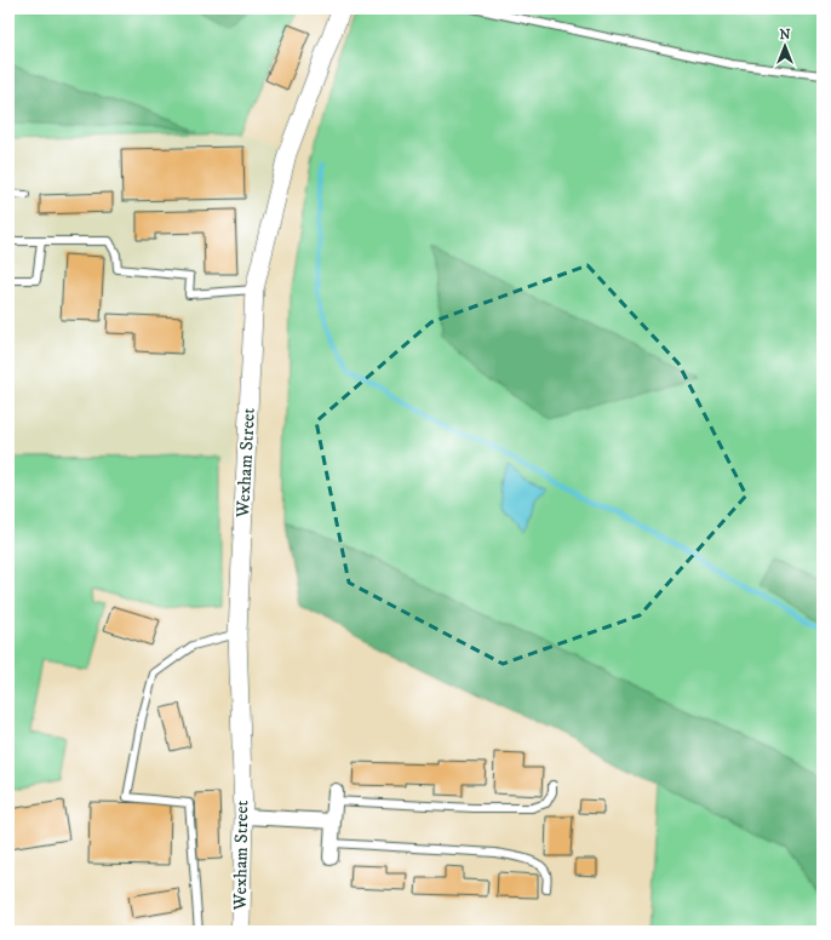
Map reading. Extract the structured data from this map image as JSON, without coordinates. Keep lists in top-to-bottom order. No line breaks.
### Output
{"streets":{"street":["Wexham Street"]},"north":"top"}
